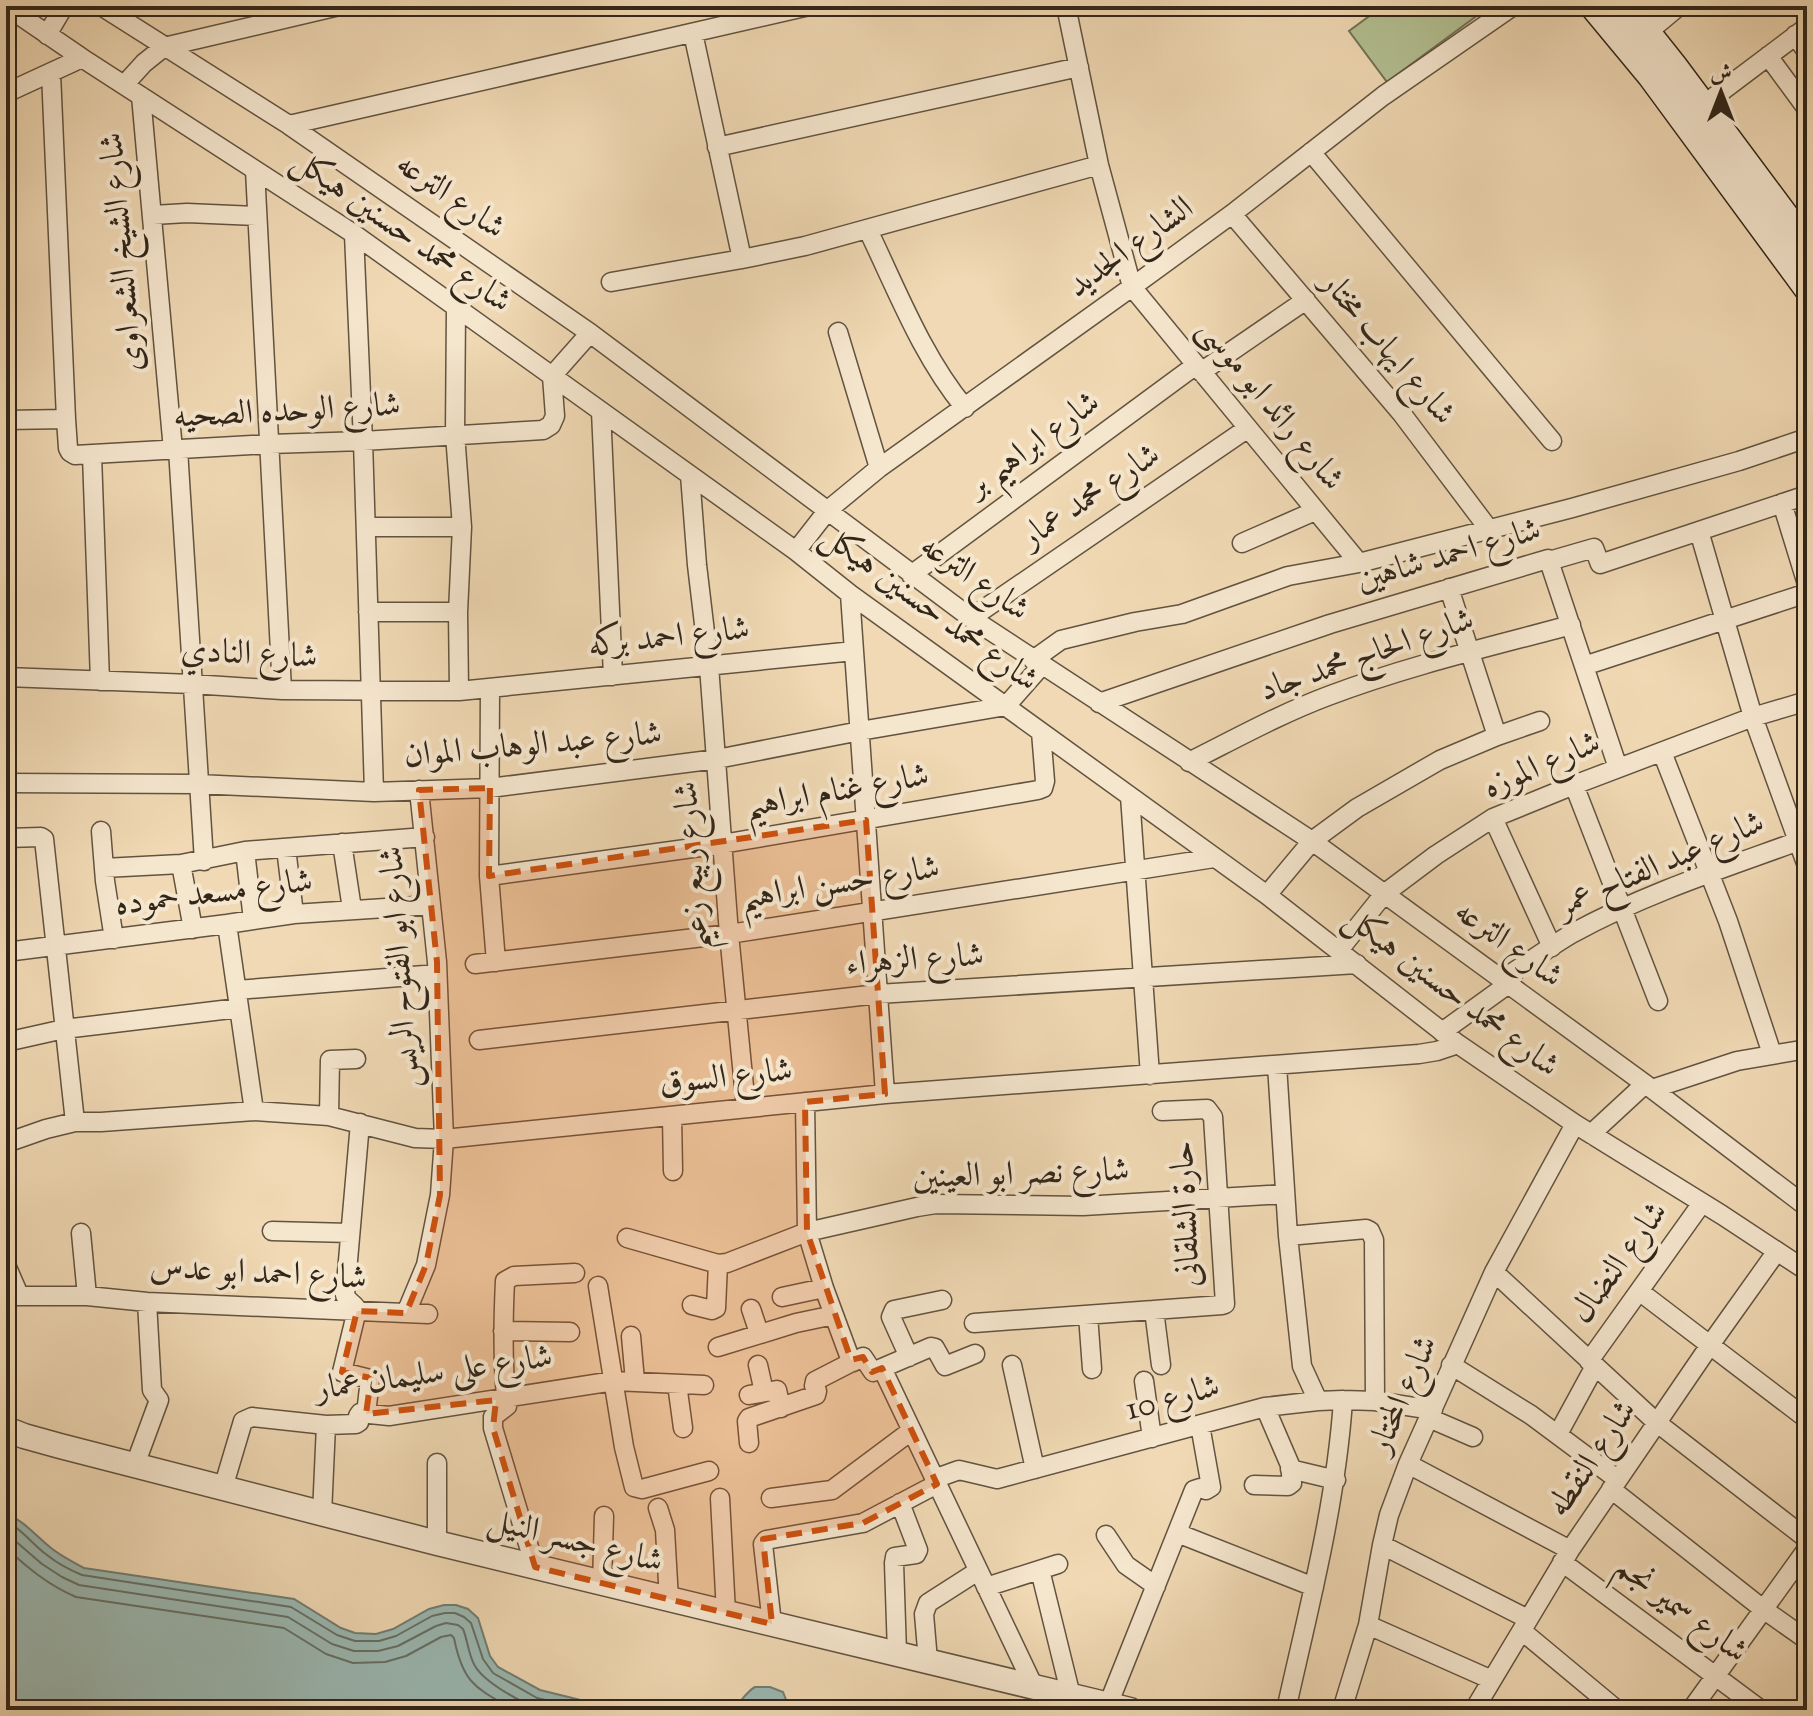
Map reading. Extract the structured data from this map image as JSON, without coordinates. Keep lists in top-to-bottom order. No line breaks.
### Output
{"streets":{"street":["شارع الترعه","شارع محمد حسنين هيكل","الشارع الجديد","شارع الشيخ الشعراوى","شارع ايهاب مختار","شارع رائد ابو موسى","شارع الوحده الصحيه","شارع ابراهيم بر","شارع محمد عمار","شارع احمد شاهين","شارع احمد بركه","شارع النادي","شارع الحاج محمد جاد","شارع عبد الوهاب الموان","شارع الموزه","شارع غنام ابراهيم","شارع عبد الفتاح عمر","شارع ربيع زعيم","شارع حسن ابراهيم","شارع مسعد حموده","شارع الزهراء","شارع ابو الفتوح الريس","شارع السوق","شارع نصر ابو العينين","حارة الشلقانى","شارع النضال","شارع احمد ابو عدس","شارع على سليمان عمار","شارع المختار","شارع 10","شارع النقطه","شارع جسر النيل","شارع سمير نجم"]},"crossings":[["شارع الترعه","الشارع الجديد"],["شارع الترعه","شارع ابراهيم بر"],["شارع الترعه","شارع محمد عمار"],["شارع الترعه","شارع احمد شاهين"],["شارع الترعه","شارع الحاج محمد جاد"],["شارع الترعه","شارع الموزه"],["شارع الترعه","شارع عبد الفتاح عمر"],["شارع الترعه","شارع المختار"],["شارع محمد حسنين هيكل","الشارع الجديد"],["شارع محمد حسنين هيكل","شارع الشيخ الشعراوى"],["شارع محمد حسنين هيكل","شارع الوحده الصحيه"],["شارع محمد حسنين هيكل","شارع عبد الوهاب الموان"],["شارع محمد حسنين هيكل","شارع الموزه"],["شارع محمد حسنين هيكل","شارع غنام ابراهيم"],["شارع محمد حسنين هيكل","شارع عبد الفتاح عمر"],["شارع محمد حسنين هيكل","شارع ربيع زعيم"],["شارع محمد حسنين هيكل","شارع حسن ابراهيم"],["شارع محمد حسنين هيكل","شارع الزهراء"],["شارع محمد حسنين هيكل","شارع السوق"],["شارع محمد حسنين هيكل","شارع النضال"],["شارع محمد حسنين هيكل","شارع المختار"],["شارع محمد حسنين هيكل","شارع النقطه"],["الشارع الجديد","شارع ايهاب مختار"],["الشارع الجديد","شارع رائد ابو موسى"],["شارع الشيخ الشعراوى","شارع الوحده الصحيه"],["شارع الشيخ الشعراوى","شارع النادي"],["شارع الشيخ الشعراوى","شارع عبد الوهاب الموان"],["شارع ايهاب مختار","شارع ابراهيم بر"],["شارع رائد ابو موسى","شارع ابراهيم بر"],["شارع رائد ابو موسى","شارع محمد عمار"],["شارع احمد بركه","شارع النادي"],["شارع احمد بركه","شارع ربيع زعيم"],["شارع عبد الوهاب الموان","شارع ربيع زعيم"],["شارع عبد الوهاب الموان","شارع ابو الفتوح الريس"],["شارع غنام ابراهيم","شارع ربيع زعيم"],["شارع ربيع زعيم","شارع حسن ابراهيم"],["شارع ربيع زعيم","شارع الزهراء"],["شارع ربيع زعيم","شارع السوق"],["شارع مسعد حموده","شارع ابو الفتوح الريس"],["شارع ابو الفتوح الريس","شارع السوق"],["شارع ابو الفتوح الريس","شارع احمد ابو عدس"],["شارع نصر ابو العينين","حارة الشلقانى"],["شارع على سليمان عمار","شارع جسر النيل"],["شارع المختار","شارع 10"],["شارع المختار","شارع سمير نجم"],["شارع 10","شارع جسر النيل"],["شارع النقطه","شارع سمير نجم"]],"north":"top"}
